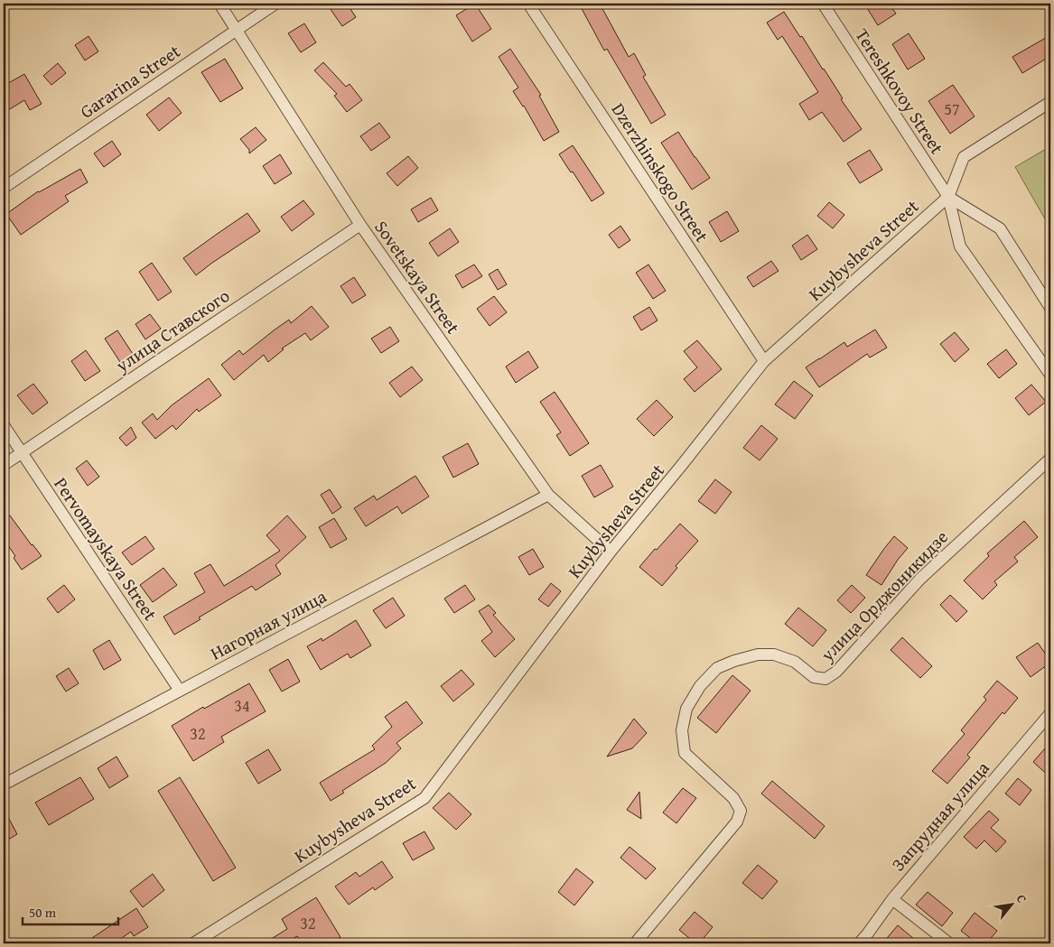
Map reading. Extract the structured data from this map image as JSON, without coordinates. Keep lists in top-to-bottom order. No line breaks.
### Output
{"streets":{"street":["Gararina Street","Tereshkovoy Street","Dzerzhinskogo Street","Kuybysheva Street","Sovetskaya Street","улица Ставского","Pervomayskaya Street","улица Орджоникидзе","Нагорная улица","Запрудная улица"]},"crossings":[["Gararina Street","Sovetskaya Street"],["Tereshkovoy Street","Kuybysheva Street"],["Dzerzhinskogo Street","Kuybysheva Street"],["Kuybysheva Street","Sovetskaya Street"],["Sovetskaya Street","улица Ставского"],["Sovetskaya Street","Нагорная улица"],["улица Ставского","Pervomayskaya Street"],["Pervomayskaya Street","Нагорная улица"]],"house_numbers":["57","34","32","32"],"scale_bar":"50 m","north":"top right"}
